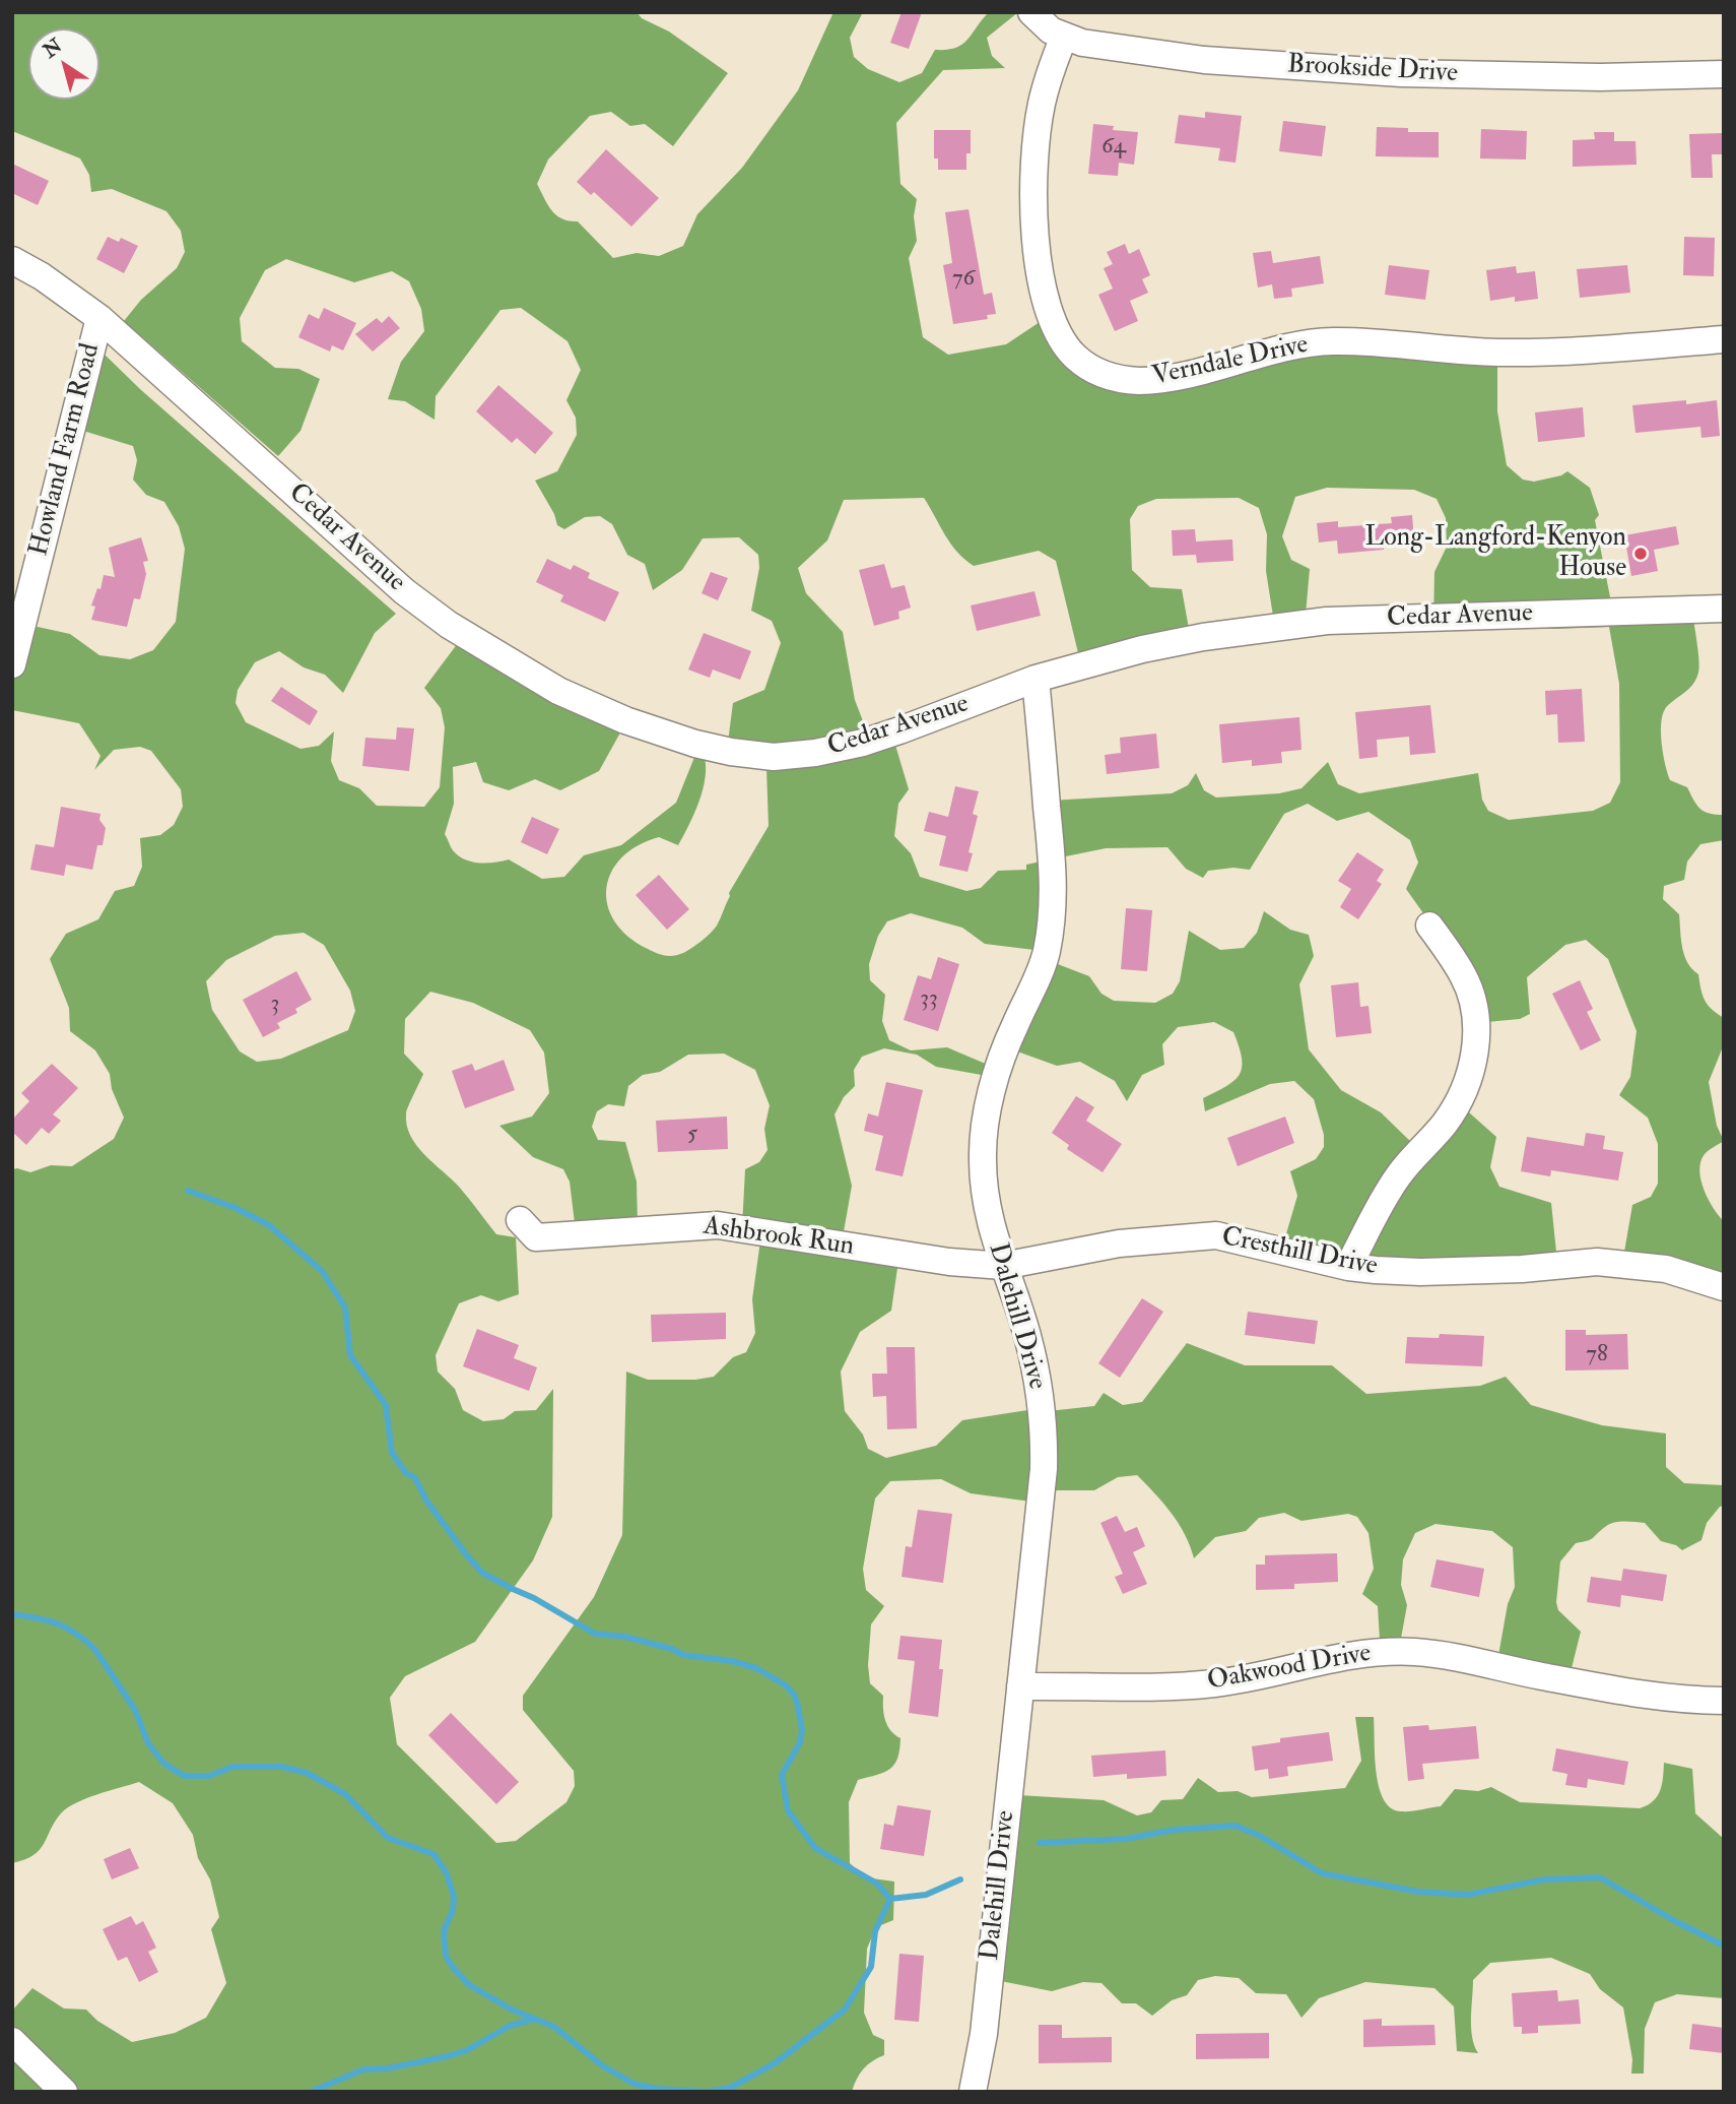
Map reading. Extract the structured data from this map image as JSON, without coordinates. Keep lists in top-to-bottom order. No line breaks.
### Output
{"streets":{"street":["Brookside Drive","Verndale Drive","Howland Farm Road","Cedar Avenue","Ashbrook Run","Cresthill Drive","Dalehill Drive","Oakwood Drive"]},"crossings":[["Brookside Drive","Verndale Drive"],["Howland Farm Road","Cedar Avenue"],["Cedar Avenue","Dalehill Drive"],["Ashbrook Run","Cresthill Drive"],["Ashbrook Run","Dalehill Drive"],["Cresthill Drive","Dalehill Drive"],["Dalehill Drive","Oakwood Drive"]],"places":["Long-Langford-Kenyon House"],"house_numbers":["64","76","33","3","5","78"],"north":"top left"}
